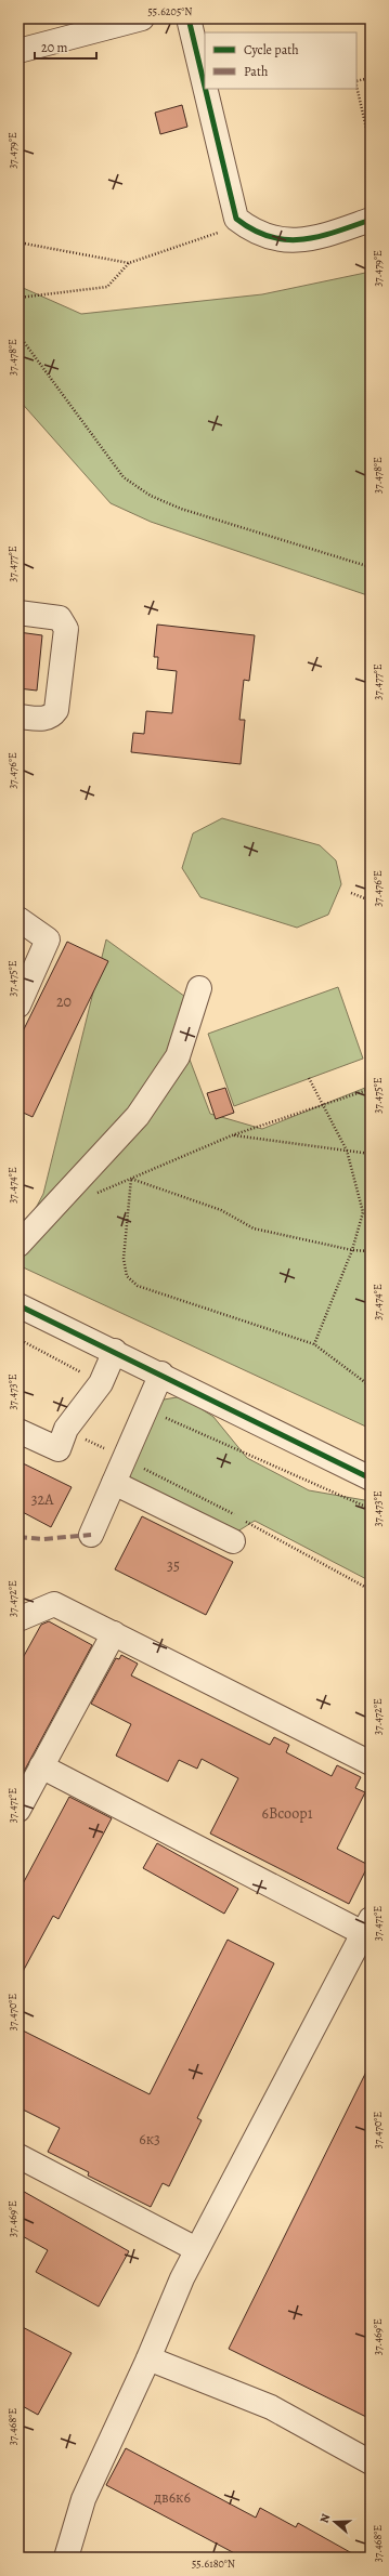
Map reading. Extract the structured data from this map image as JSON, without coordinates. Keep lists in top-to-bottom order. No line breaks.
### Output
{"house_numbers":["20","32А","35","6Всоор1","6к3","дв6к6"],"legend":["Cycle path","Path"],"scale_bar":"20 m","north":"left","coordinates":["55.6205°N","37.479°E","37.478°E","37.477°E","37.476°E","37.475°E","37.474°E","37.473°E","37.472°E","37.471°E","37.470°E","37.469°E","37.468°E","55.6180°N"]}
